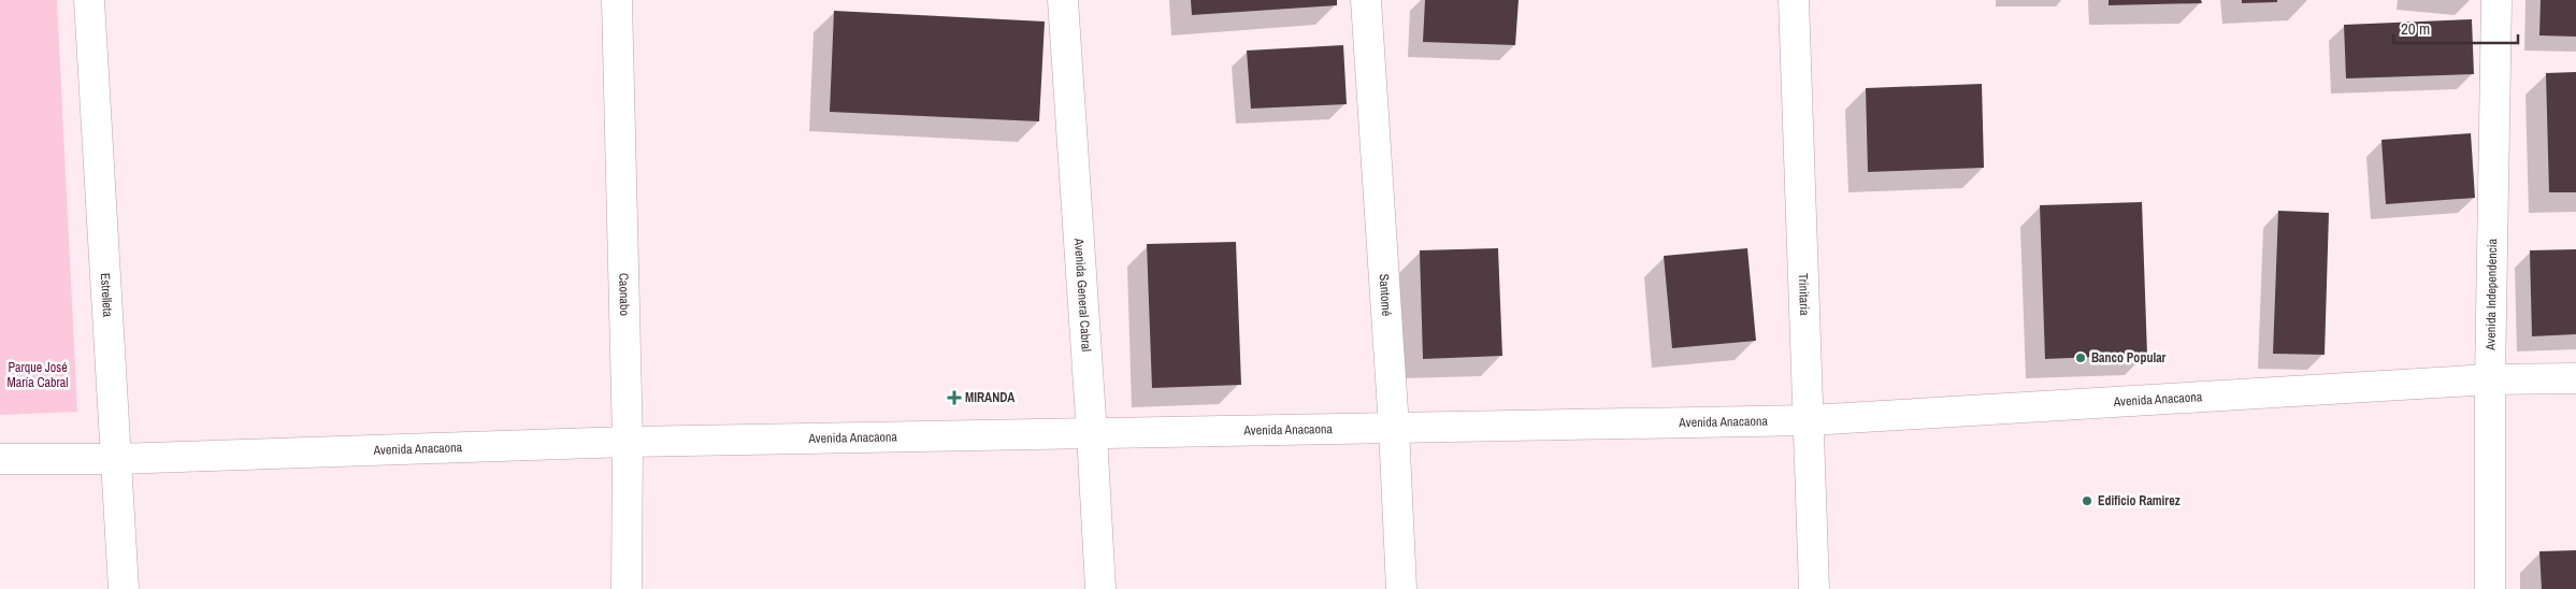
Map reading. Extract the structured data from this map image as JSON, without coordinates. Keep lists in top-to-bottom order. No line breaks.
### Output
{"streets":{"main road":["Estrelleta","Caonabo","Avenida General Cabral","Santomé","Trinitaria","Avenida Independencia","Avenida Anacaona"]},"crossings":[["Estrelleta","Avenida Anacaona"],["Caonabo","Avenida Anacaona"],["Avenida General Cabral","Avenida Anacaona"],["Santomé","Avenida Anacaona"],["Trinitaria","Avenida Anacaona"],["Avenida Independencia","Avenida Anacaona"]],"parks":["Parque José María Cabral"],"places":{"other":["Banco Popular","Edificio Ramirez"],"health":["MIRANDA"]},"scale_bar":"20 m"}
